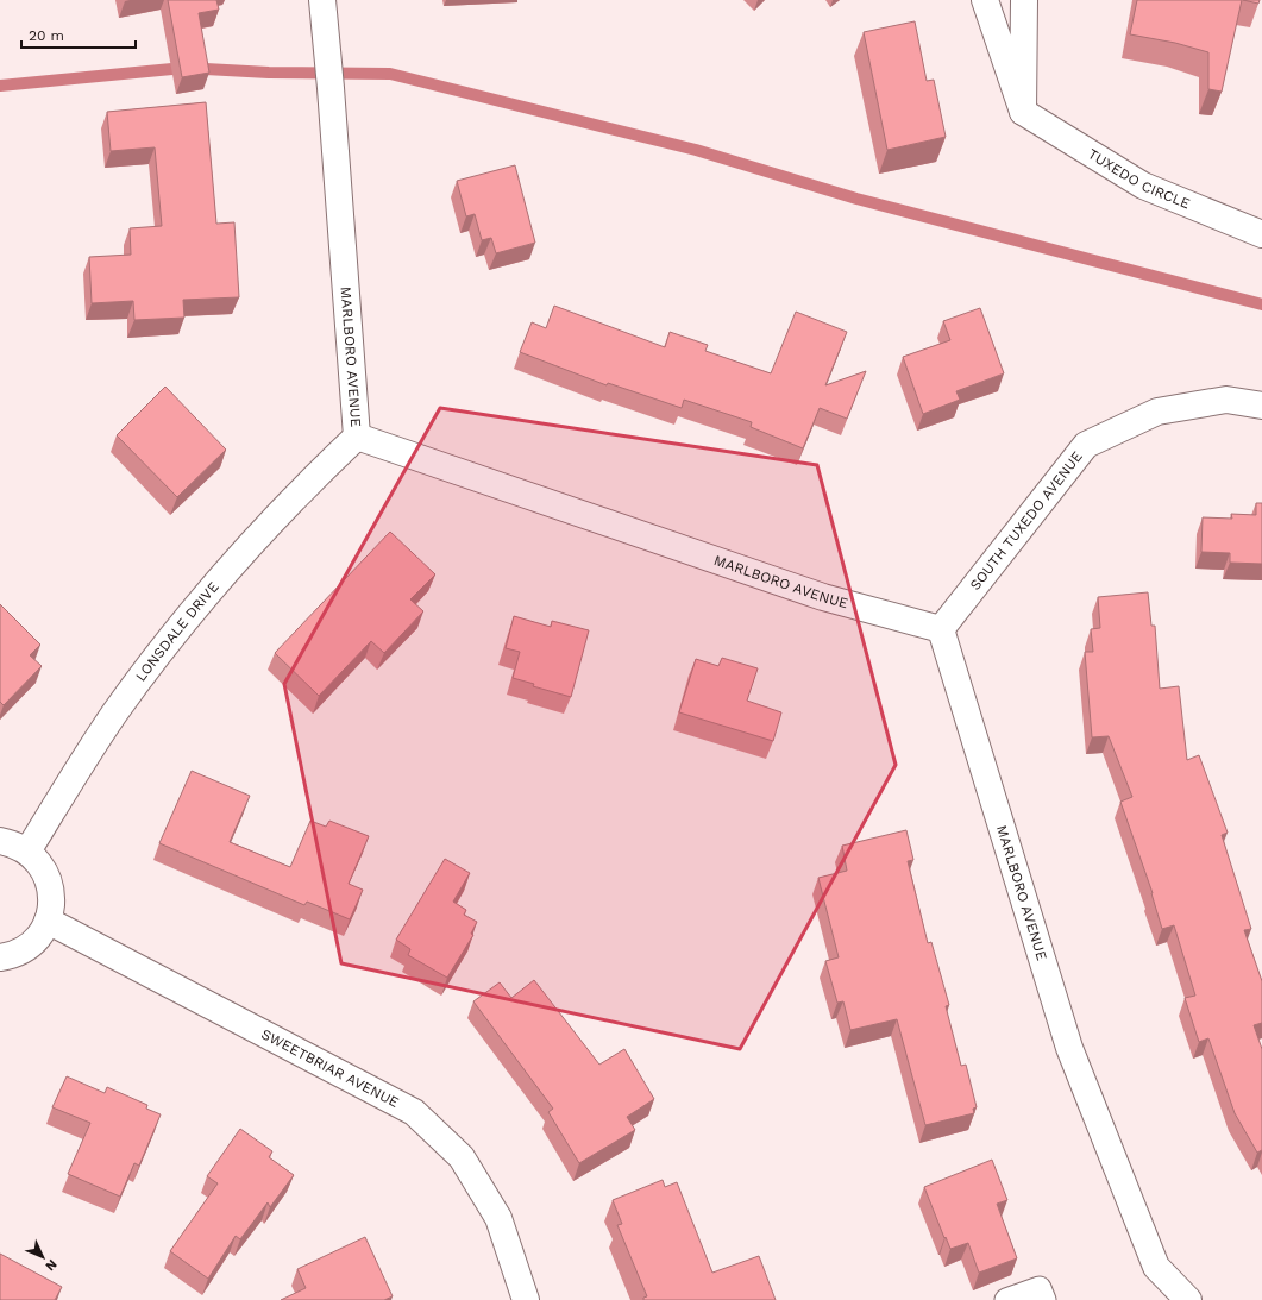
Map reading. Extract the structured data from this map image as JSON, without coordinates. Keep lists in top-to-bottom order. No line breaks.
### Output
{"streets":{"street":["TUXEDO CIRCLE","MARLBORO AVENUE","SOUTH TUXEDO AVENUE","LONSDALE DRIVE","SWEETBRIAR AVENUE"]},"crossings":[["MARLBORO AVENUE","SOUTH TUXEDO AVENUE"],["MARLBORO AVENUE","LONSDALE DRIVE"]],"scale_bar":"20 m","north":"bottom right"}
